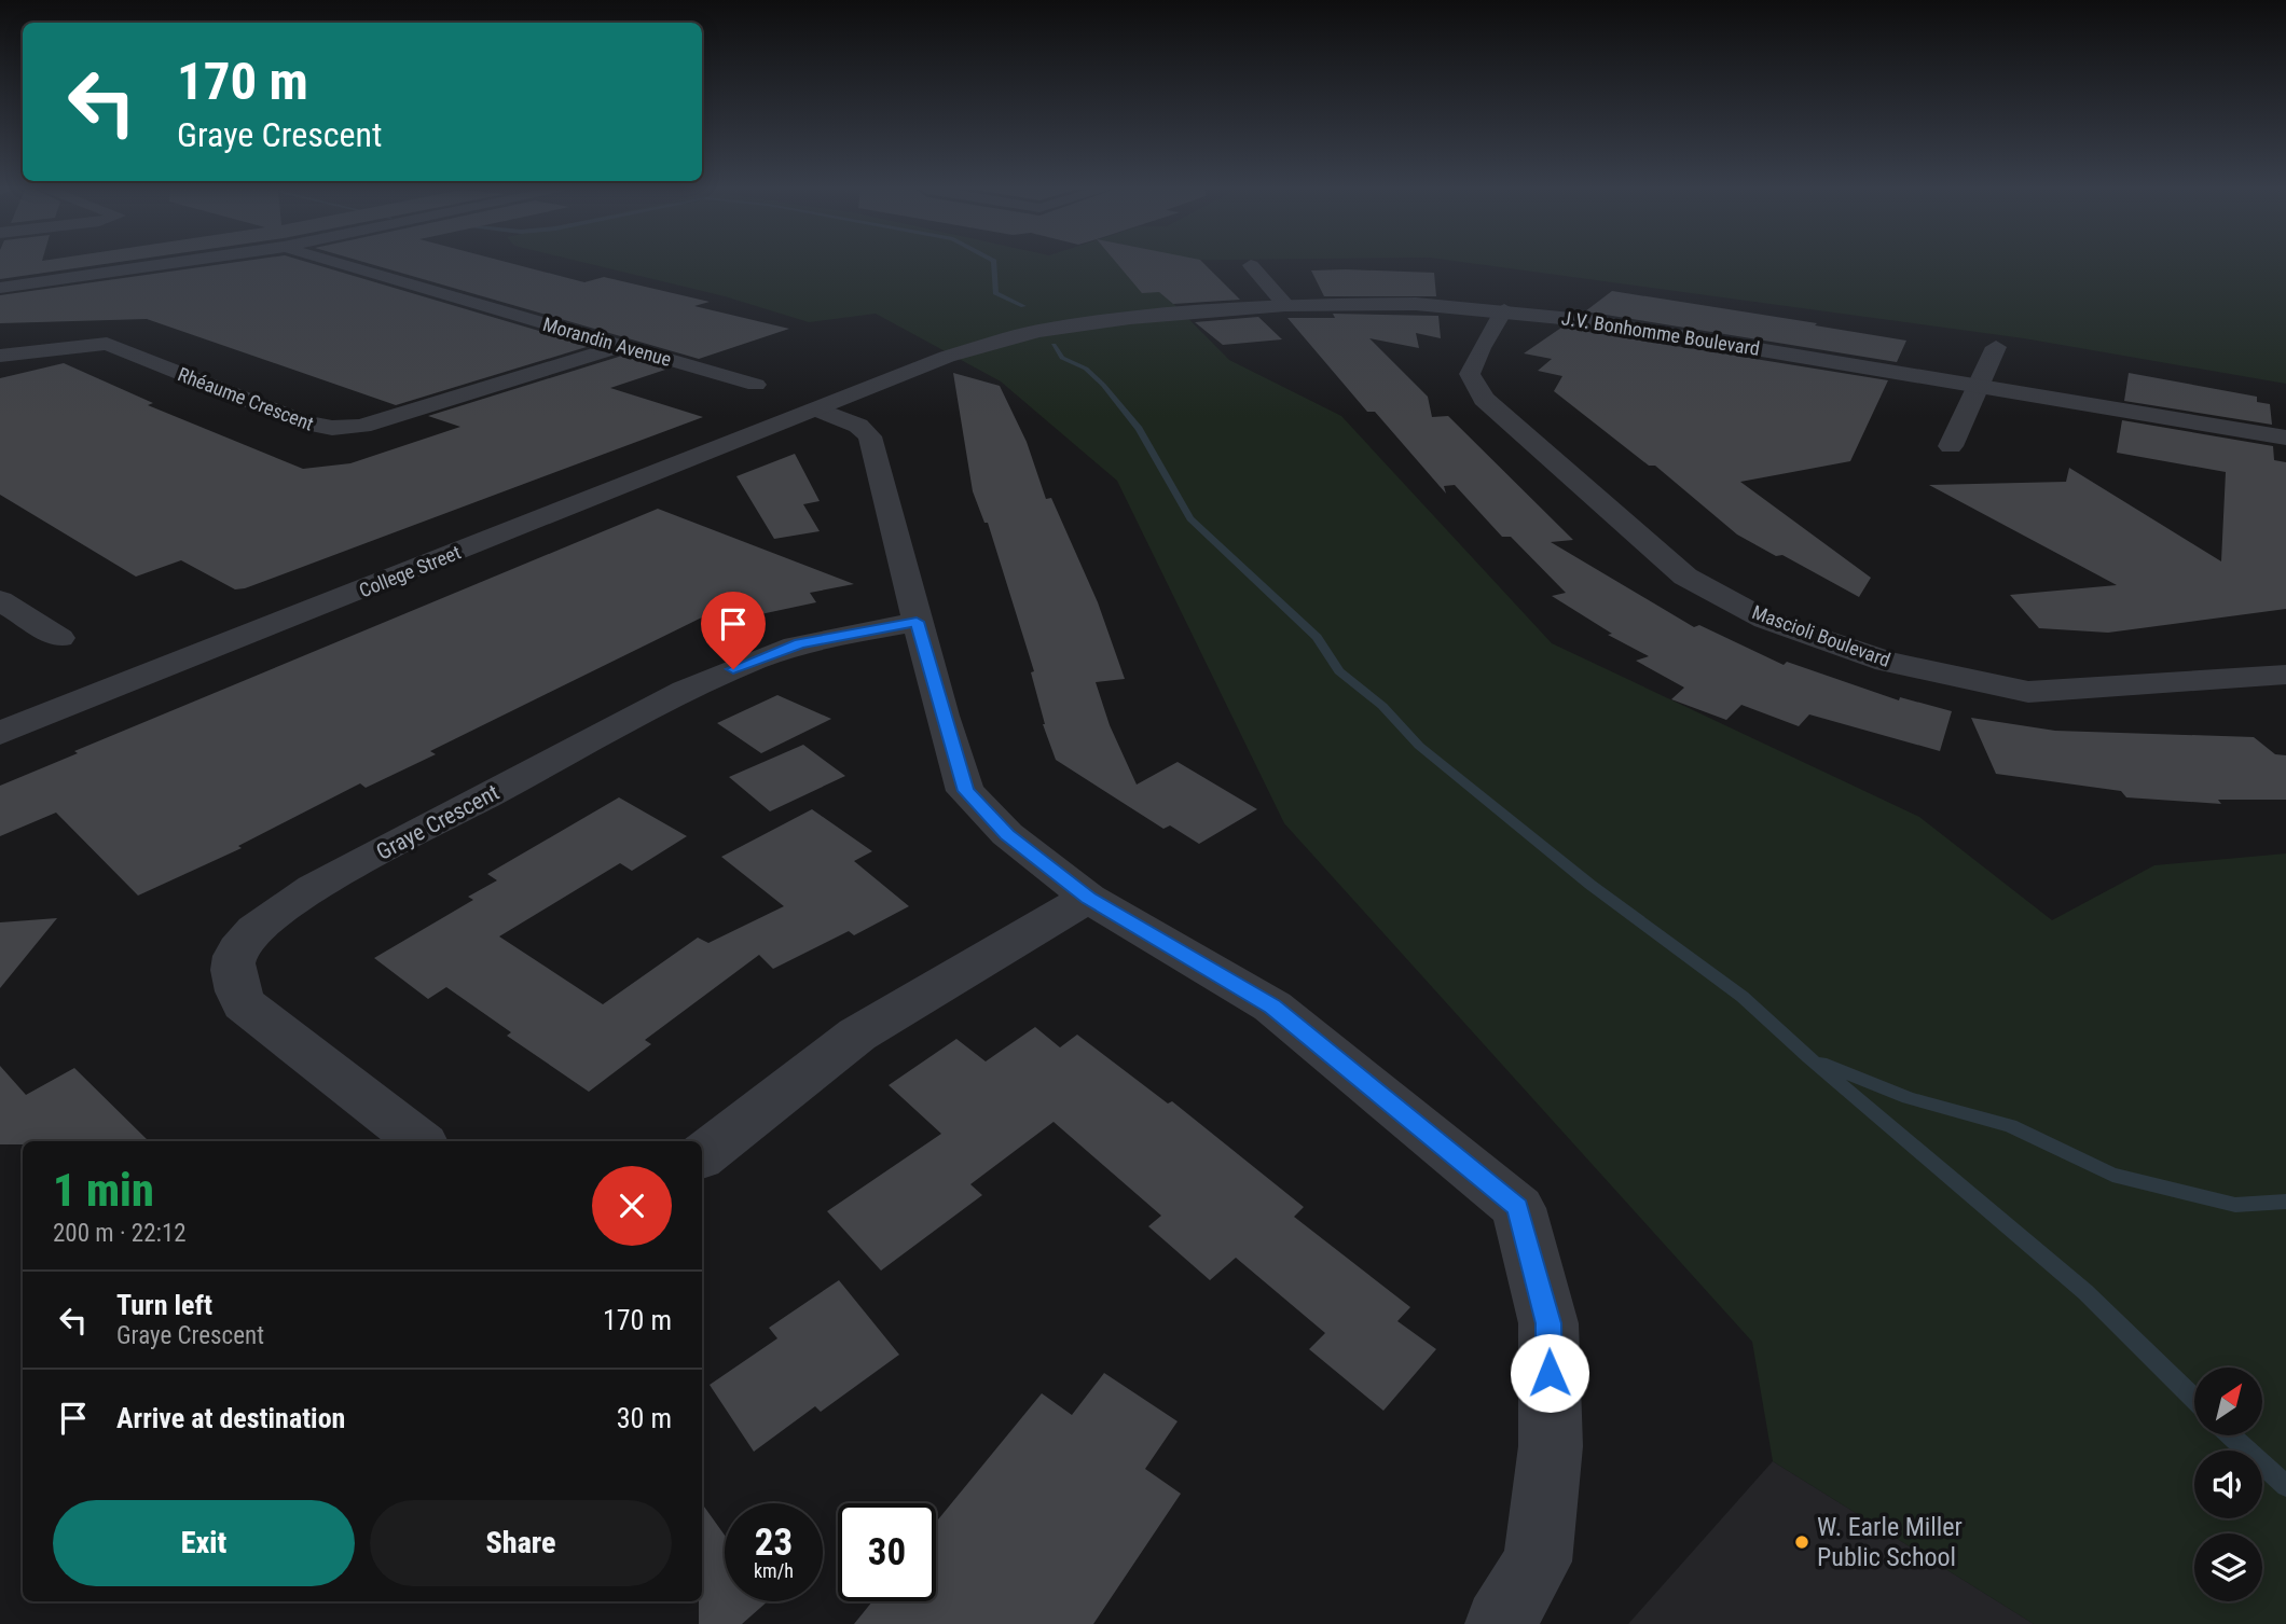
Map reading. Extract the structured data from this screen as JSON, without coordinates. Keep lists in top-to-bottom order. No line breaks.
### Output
{"streets":{"street":["J.V. Bonhomme Boulevard","Morandin Avenue","Rhéaume Crescent","College Street","Mascioli Boulevard","Graye Crescent"]},"crossings":[["J.V. Bonhomme Boulevard","College Street"],["J.V. Bonhomme Boulevard","Mascioli Boulevard"],["Morandin Avenue","Rhéaume Crescent"]],"places":["W. Earle Miller Public School"],"north":"top right","page":{"turn":["170 m","Graye Crescent"],"heading":["1 min","200 m · 22:12"],"list":[{"name":"Turn left","note":"Graye Crescent","value":"170 m"},{"name":"Arrive at destination","value":"30 m"}],"buttons":["Exit","Share"],"speed":"23 km/h","limit":"30"}}
